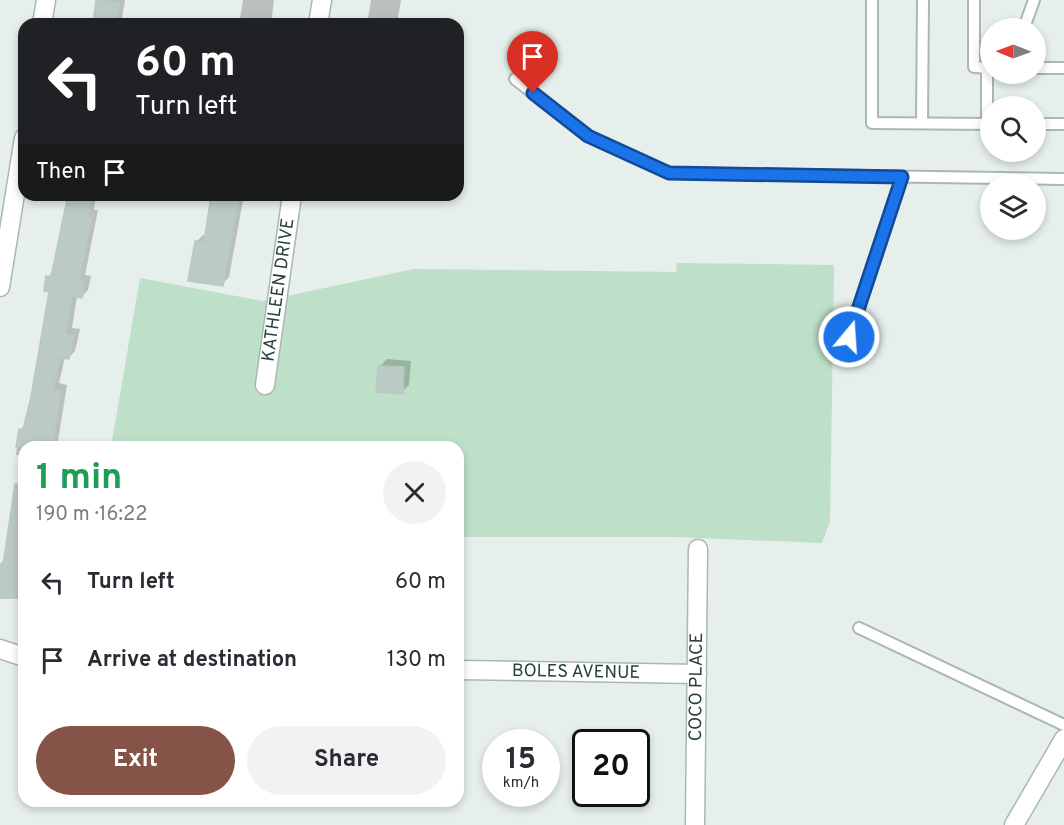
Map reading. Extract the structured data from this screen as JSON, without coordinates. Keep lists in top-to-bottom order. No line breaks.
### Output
{"streets":{"street":["KATHLEEN DRIVE","BOLES AVENUE","COCO PLACE"]},"crossings":[["BOLES AVENUE","COCO PLACE"]],"north":"left","page":{"turn":["60 m","Turn left"],"then":"Then","heading":["1 min","190 m · 16:22"],"list":[{"name":"Turn left","value":"60 m"},{"name":"Arrive at destination","value":"130 m"}],"buttons":["Exit","Share"],"speed":"15 km/h","limit":"20"}}
